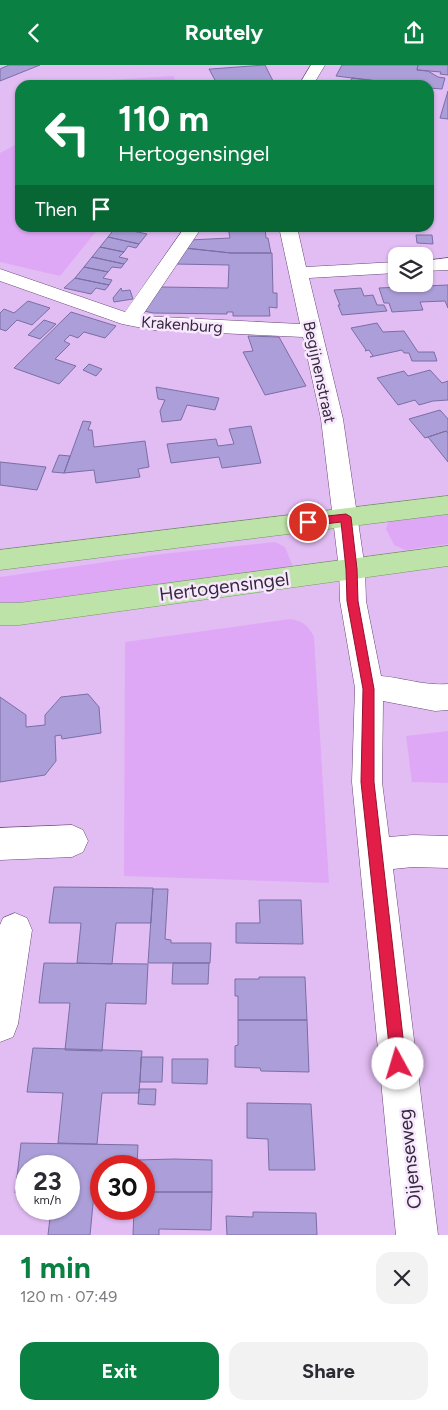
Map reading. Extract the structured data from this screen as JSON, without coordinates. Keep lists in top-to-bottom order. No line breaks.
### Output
{"streets":{"main road":["Hertogensingel"],"street":["Krakenburg","Begijnenstraat","Oijenseweg"]},"crossings":[["Krakenburg","Begijnenstraat"],["Begijnenstraat","Oijenseweg"],["Hertogensingel","Oijenseweg"]],"page":{"header":"Routely","turn":["110 m","Hertogensingel"],"then":"Then","speed":"23 km/h","limit":"30","heading":["1 min","120 m · 07:49"],"buttons":["Exit","Share"]}}
